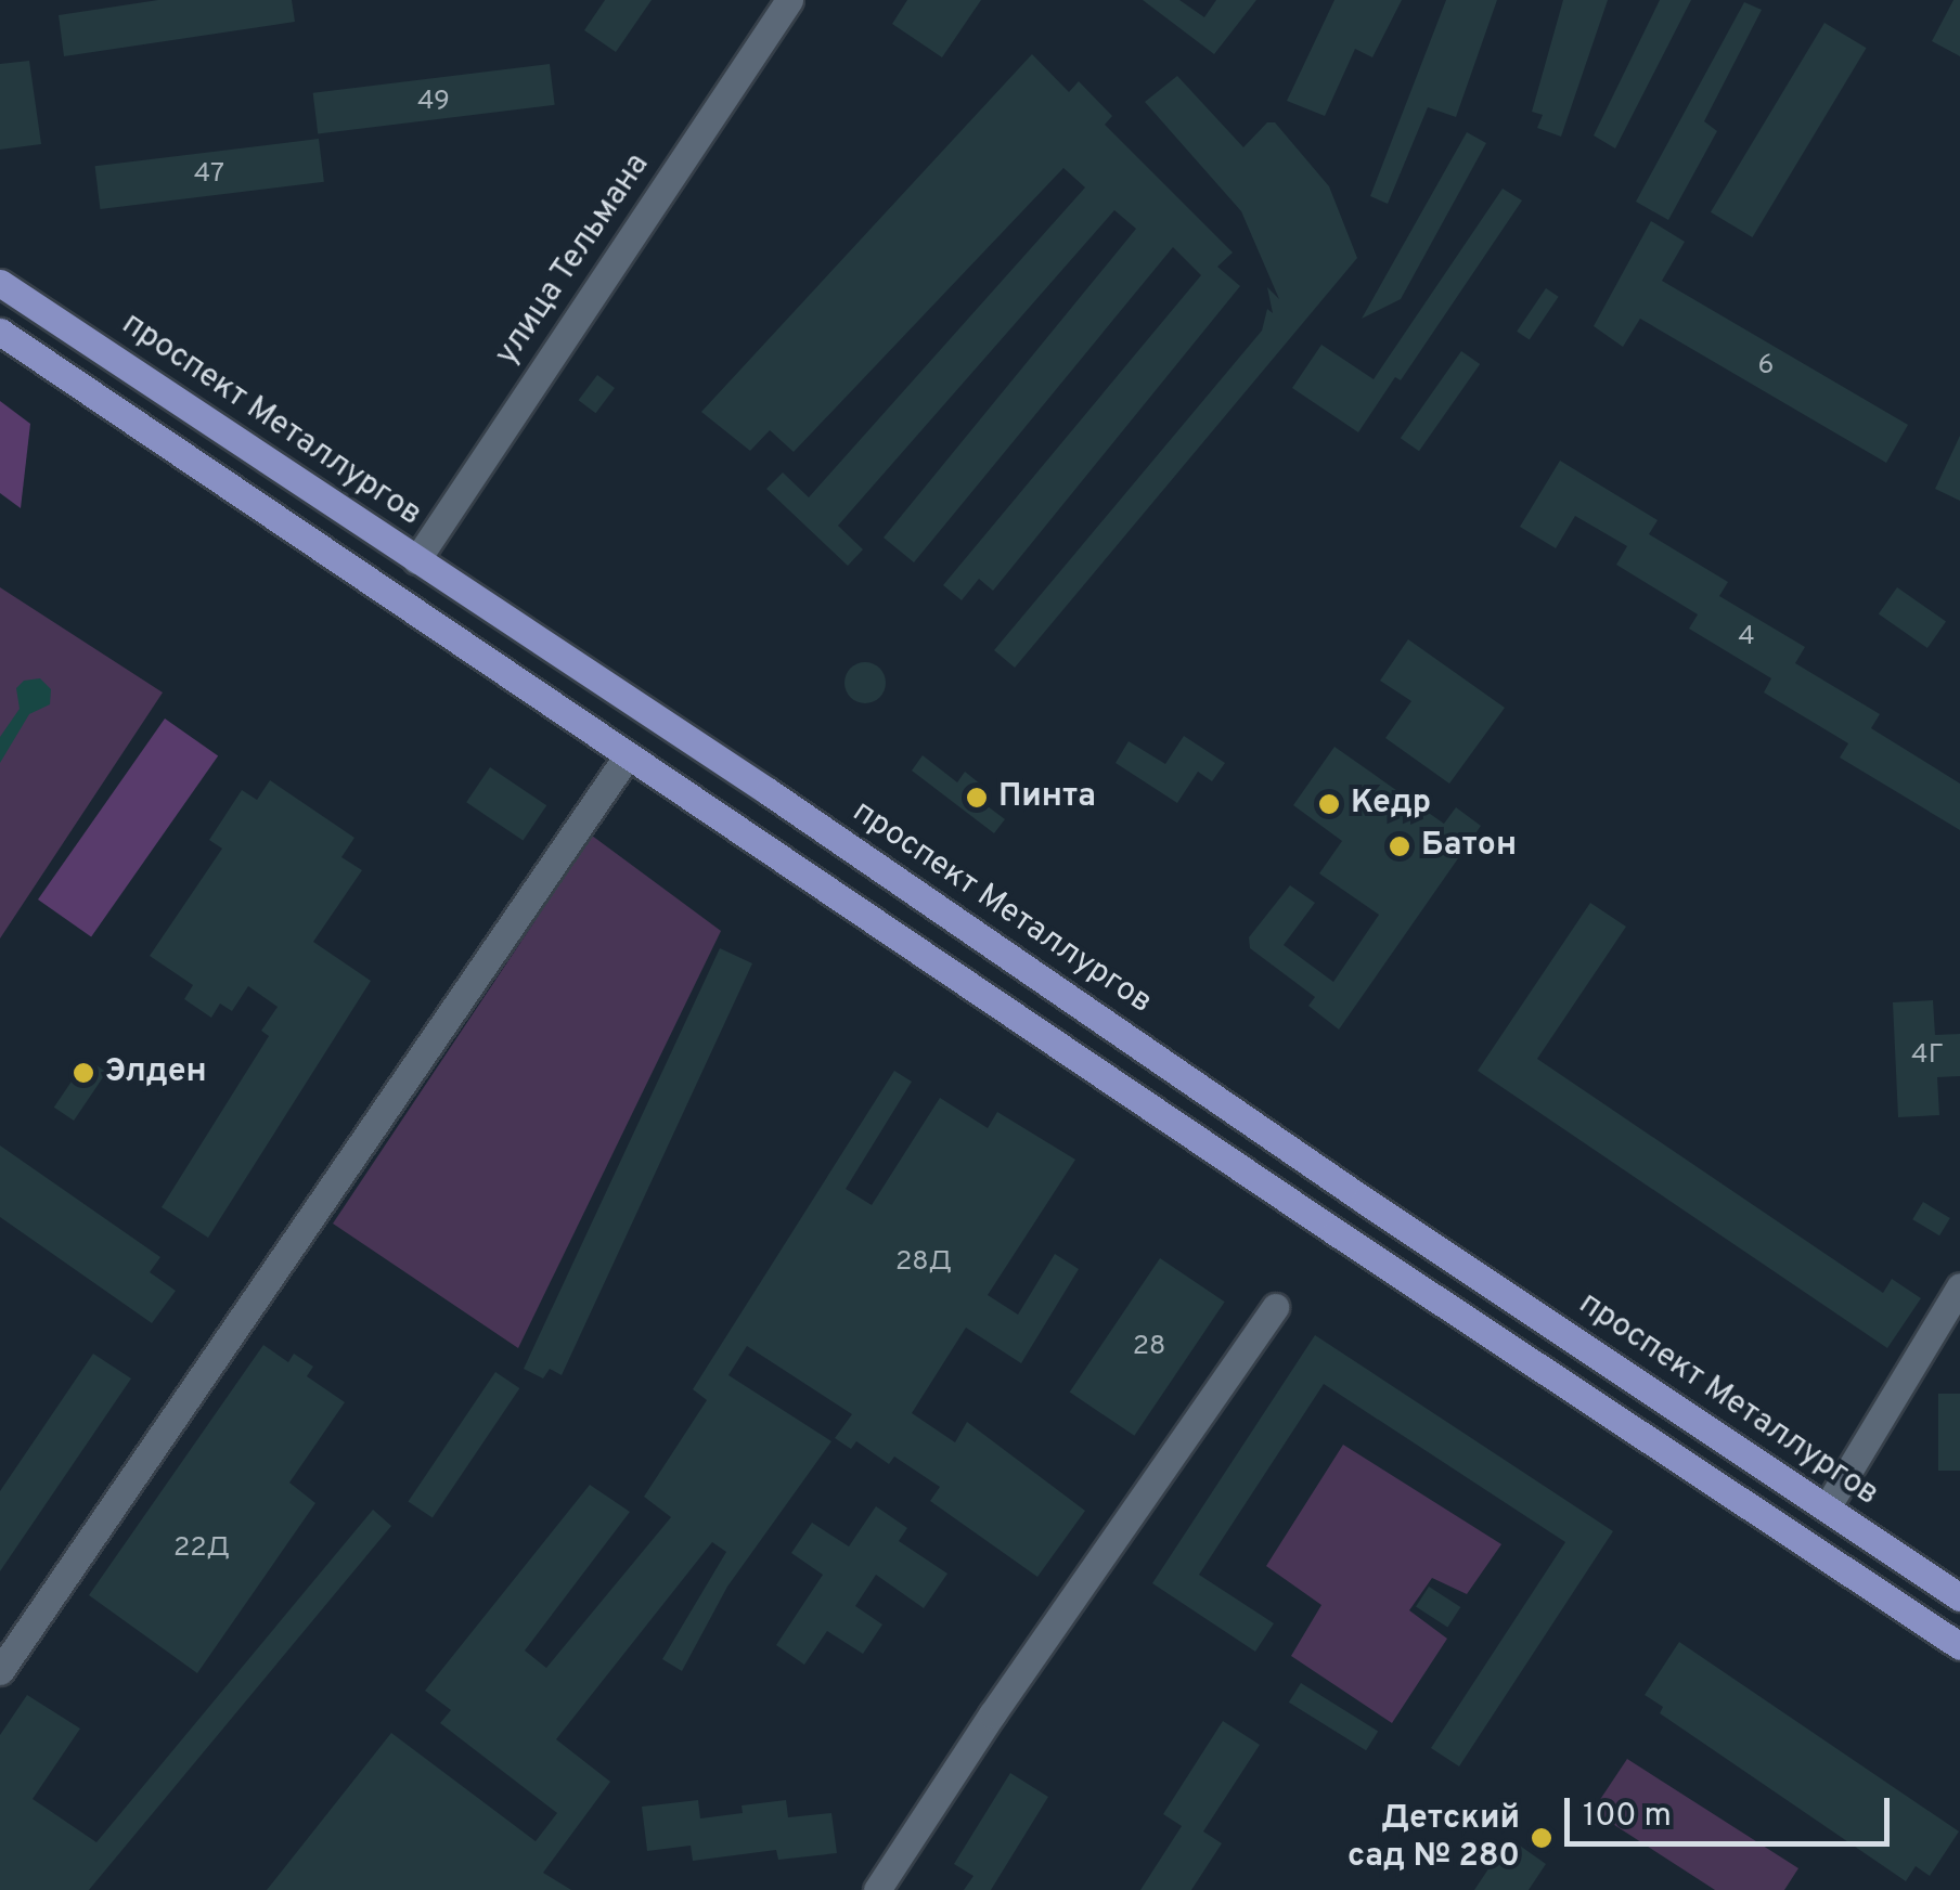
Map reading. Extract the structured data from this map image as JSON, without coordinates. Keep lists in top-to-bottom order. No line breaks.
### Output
{"streets":{"main road":["проспект Металлургов"],"street":["улица Тельмана"]},"crossings":[["улица Тельмана","проспект Металлургов"]],"places":["Пинта","Кедр","Батон","Элден","Детский сад № 280"],"house_numbers":["49","47","6","4","4Г","28Д","28","22Д"],"scale_bar":"100 m"}
